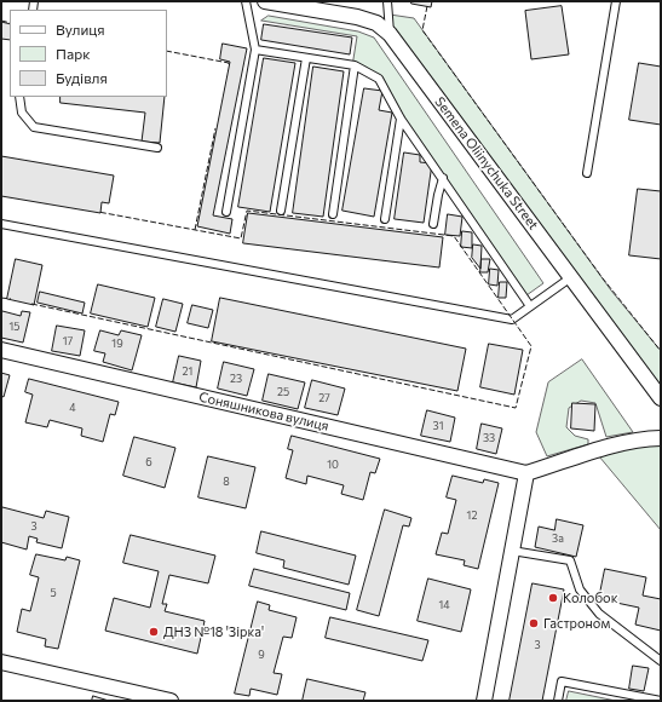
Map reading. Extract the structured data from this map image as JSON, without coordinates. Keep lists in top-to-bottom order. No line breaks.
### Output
{"streets":{"street":["Semena Oliinychuka Street","Соняшникова вулиця"]},"places":["Колобок","Гастроном","ДНЗ №18 'Зірка'"],"house_numbers":["15","17","19","21","23","25","27","4","31","33","6","10","8","12","3","3а","5","14","3","9"],"legend":["Вулиця","Парк","Будівля"]}
